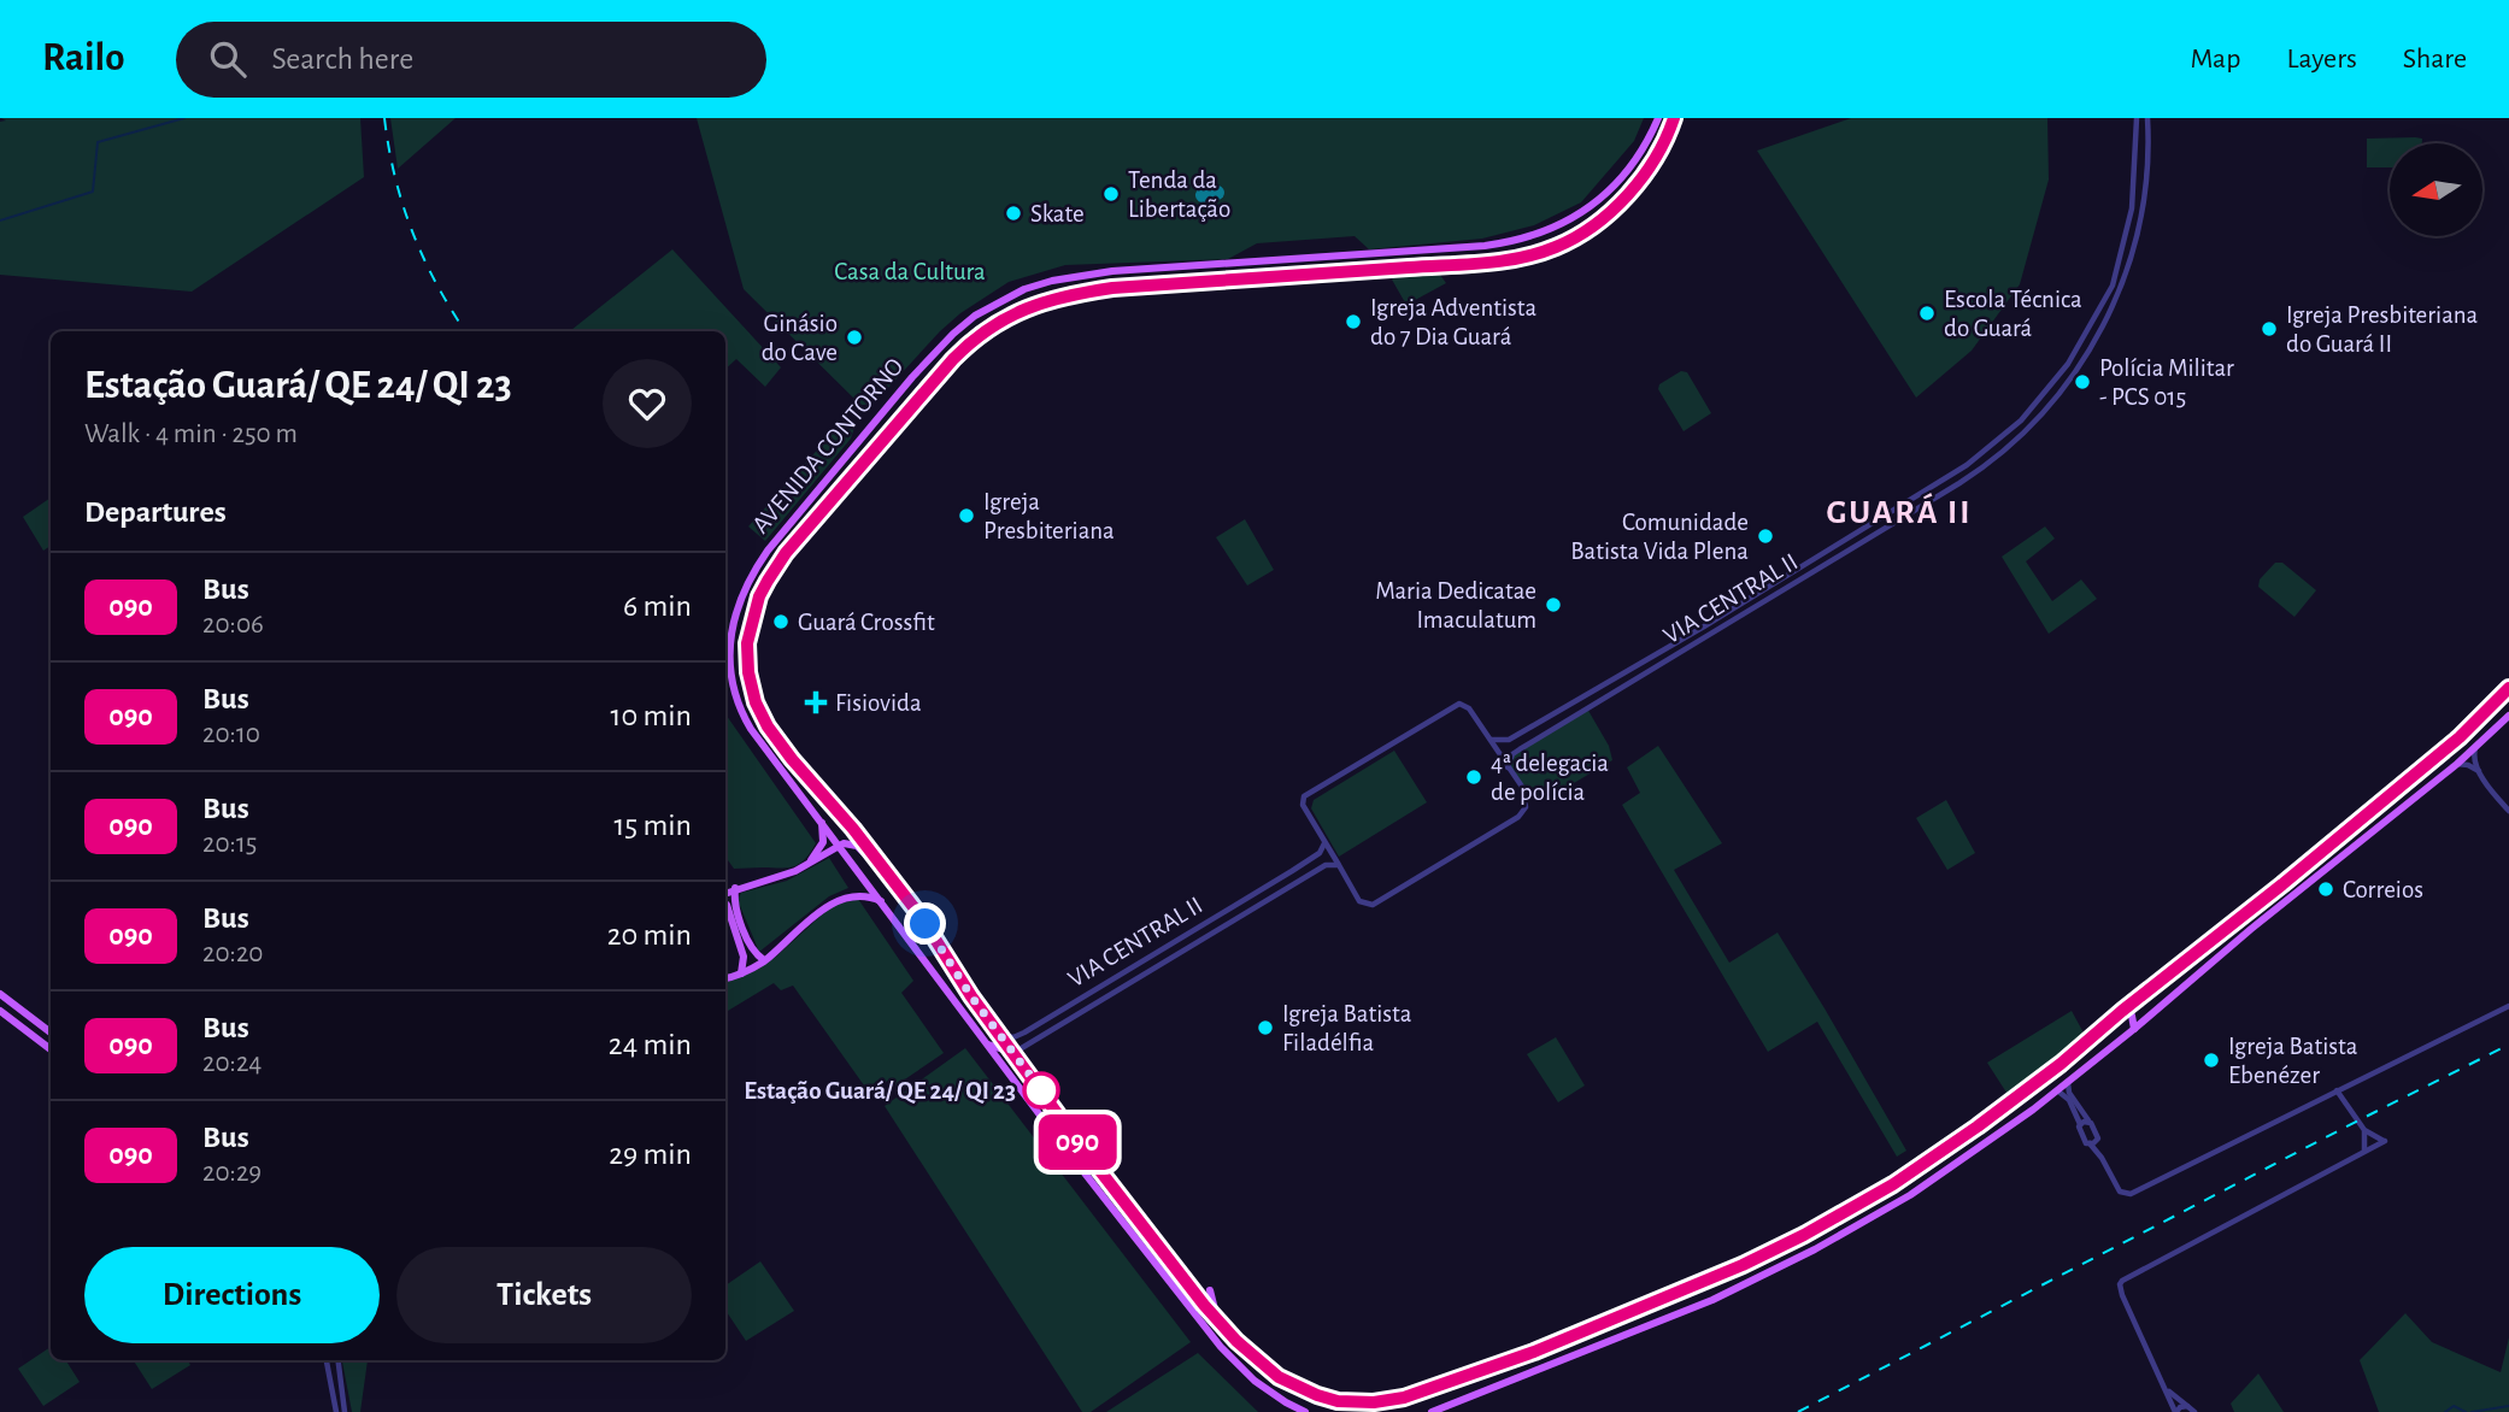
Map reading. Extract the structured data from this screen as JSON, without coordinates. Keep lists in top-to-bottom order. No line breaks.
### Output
{"streets":{"main road":["AVENIDA CONTORNO"],"street":["VIA CENTRAL II"]},"crossings":[["AVENIDA CONTORNO","VIA CENTRAL II"]],"districts":["GUARÁ II"],"parks":["Casa da Cultura"],"places":{"other":["Tenda da Libertação","Skate","Escola Técnica do Guará","Igreja Adventista do 7 Dia Guará","Igreja Presbiteriana do Guará II","Ginásio do Cave","Polícia Militar - PCS 015","Igreja Presbiteriana","Comunidade Batista Vida Plena","Maria Dedicatae Imaculatum","Guará Crossfit","4ª delegacia de polícia","Correios","Igreja Batista Filadélfia","Igreja Batista Ebenézer","Estação Guará/ QE 24/ QI 23"],"health":["Fisiovida"]},"lines":["bus line 090"],"north":"left","page":{"header":"Railo","search":"Search here","nav":["Map","Layers","Share"],"on_map":"090","heading":[["Estação Guará/ QE 24/ QI 23","Walk · 4 min · 250 m"],"Departures"],"list":[{"mark":"090","name":"Bus","note":"20:06","value":"6 min"},{"mark":"090","name":"Bus","note":"20:10","value":"10 min"},{"mark":"090","name":"Bus","note":"20:15","value":"15 min"},{"mark":"090","name":"Bus","note":"20:20","value":"20 min"},{"mark":"090","name":"Bus","note":"20:24","value":"24 min"},{"mark":"090","name":"Bus","note":"20:29","value":"29 min"}],"buttons":["Directions","Tickets"]}}
